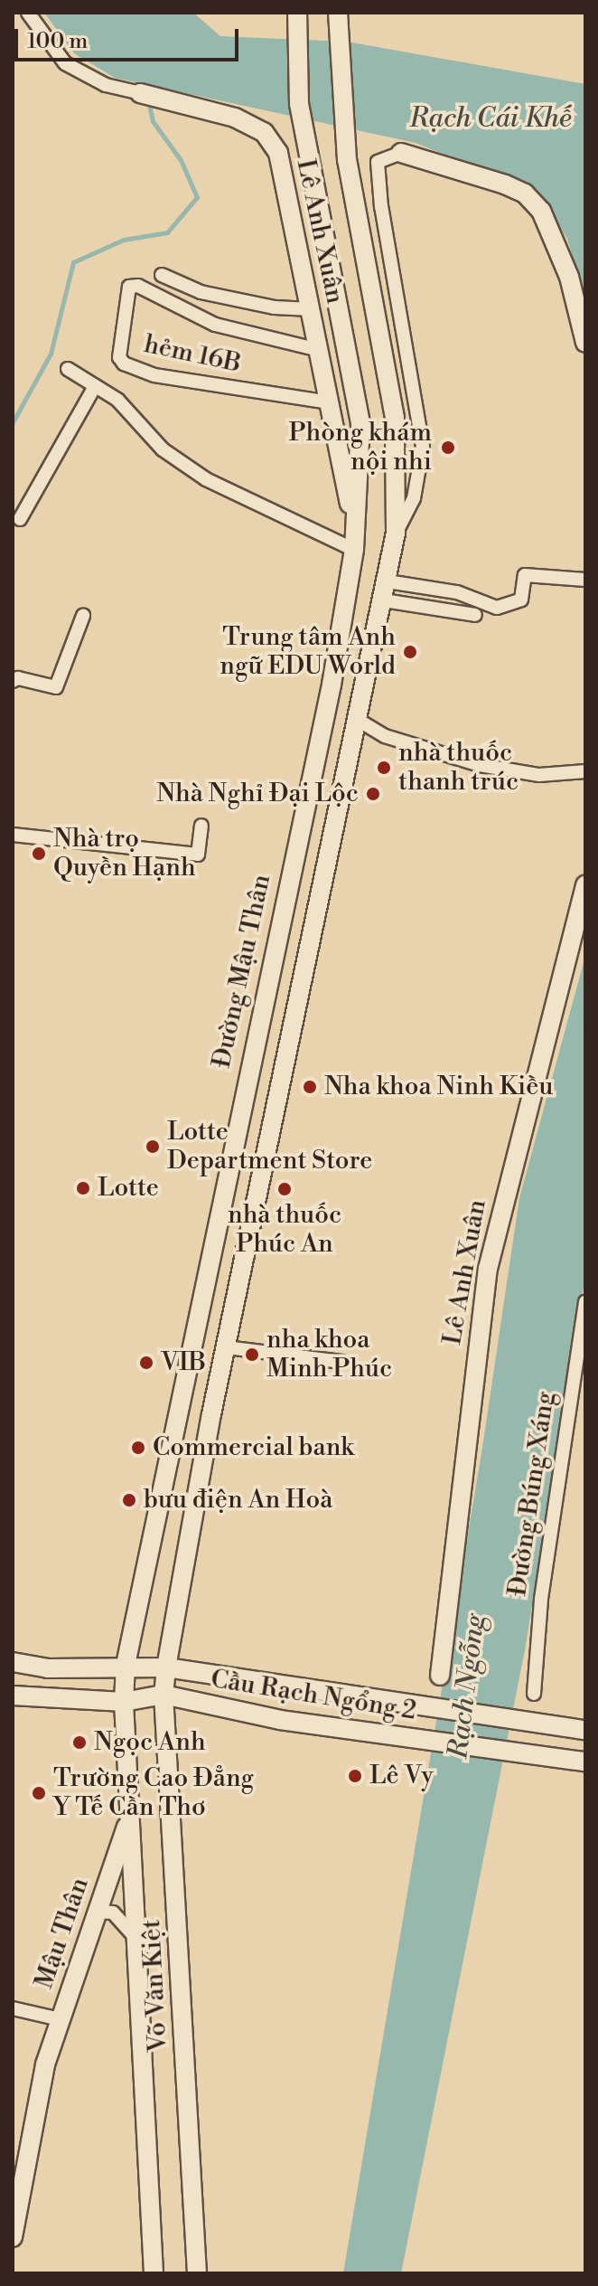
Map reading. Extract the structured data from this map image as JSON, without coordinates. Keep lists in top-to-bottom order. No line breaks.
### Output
{"streets":{"main road":["Lê Anh Xuân","Đường Mậu Thân","Cầu Rạch Ngổng 2","Mậu Thân","Võ Văn Kiệt"],"street":["hẻm 16B","Đường Búng Xáng"]},"crossings":[["Lê Anh Xuân","hẻm 16B"],["Lê Anh Xuân","Đường Mậu Thân"],["Đường Mậu Thân","Cầu Rạch Ngổng 2"],["Đường Mậu Thân","Võ Văn Kiệt"],["Cầu Rạch Ngổng 2","Võ Văn Kiệt"],["Mậu Thân","Võ Văn Kiệt"]],"water":["Rạch Cái Khế","Rạch Ngỗng"],"places":["Phòng khám nội nhi","Trung tâm Anh ngữ EDU World","nhà thuốc thanh trúc","Nhà Nghỉ Đại Lộc","Nhà trọ Quyền Hạnh","Nha khoa Ninh Kiều","Lotte Department Store","Lotte","nhà thuốc Phúc An","nha khoa Minh Phúc","VIB","Commercial bank","bưu điện An Hoà","Ngọc Anh","Lê Vy","Trường Cao Đẳng Y Tế Cần Thơ"],"scale_bar":"100 m"}
